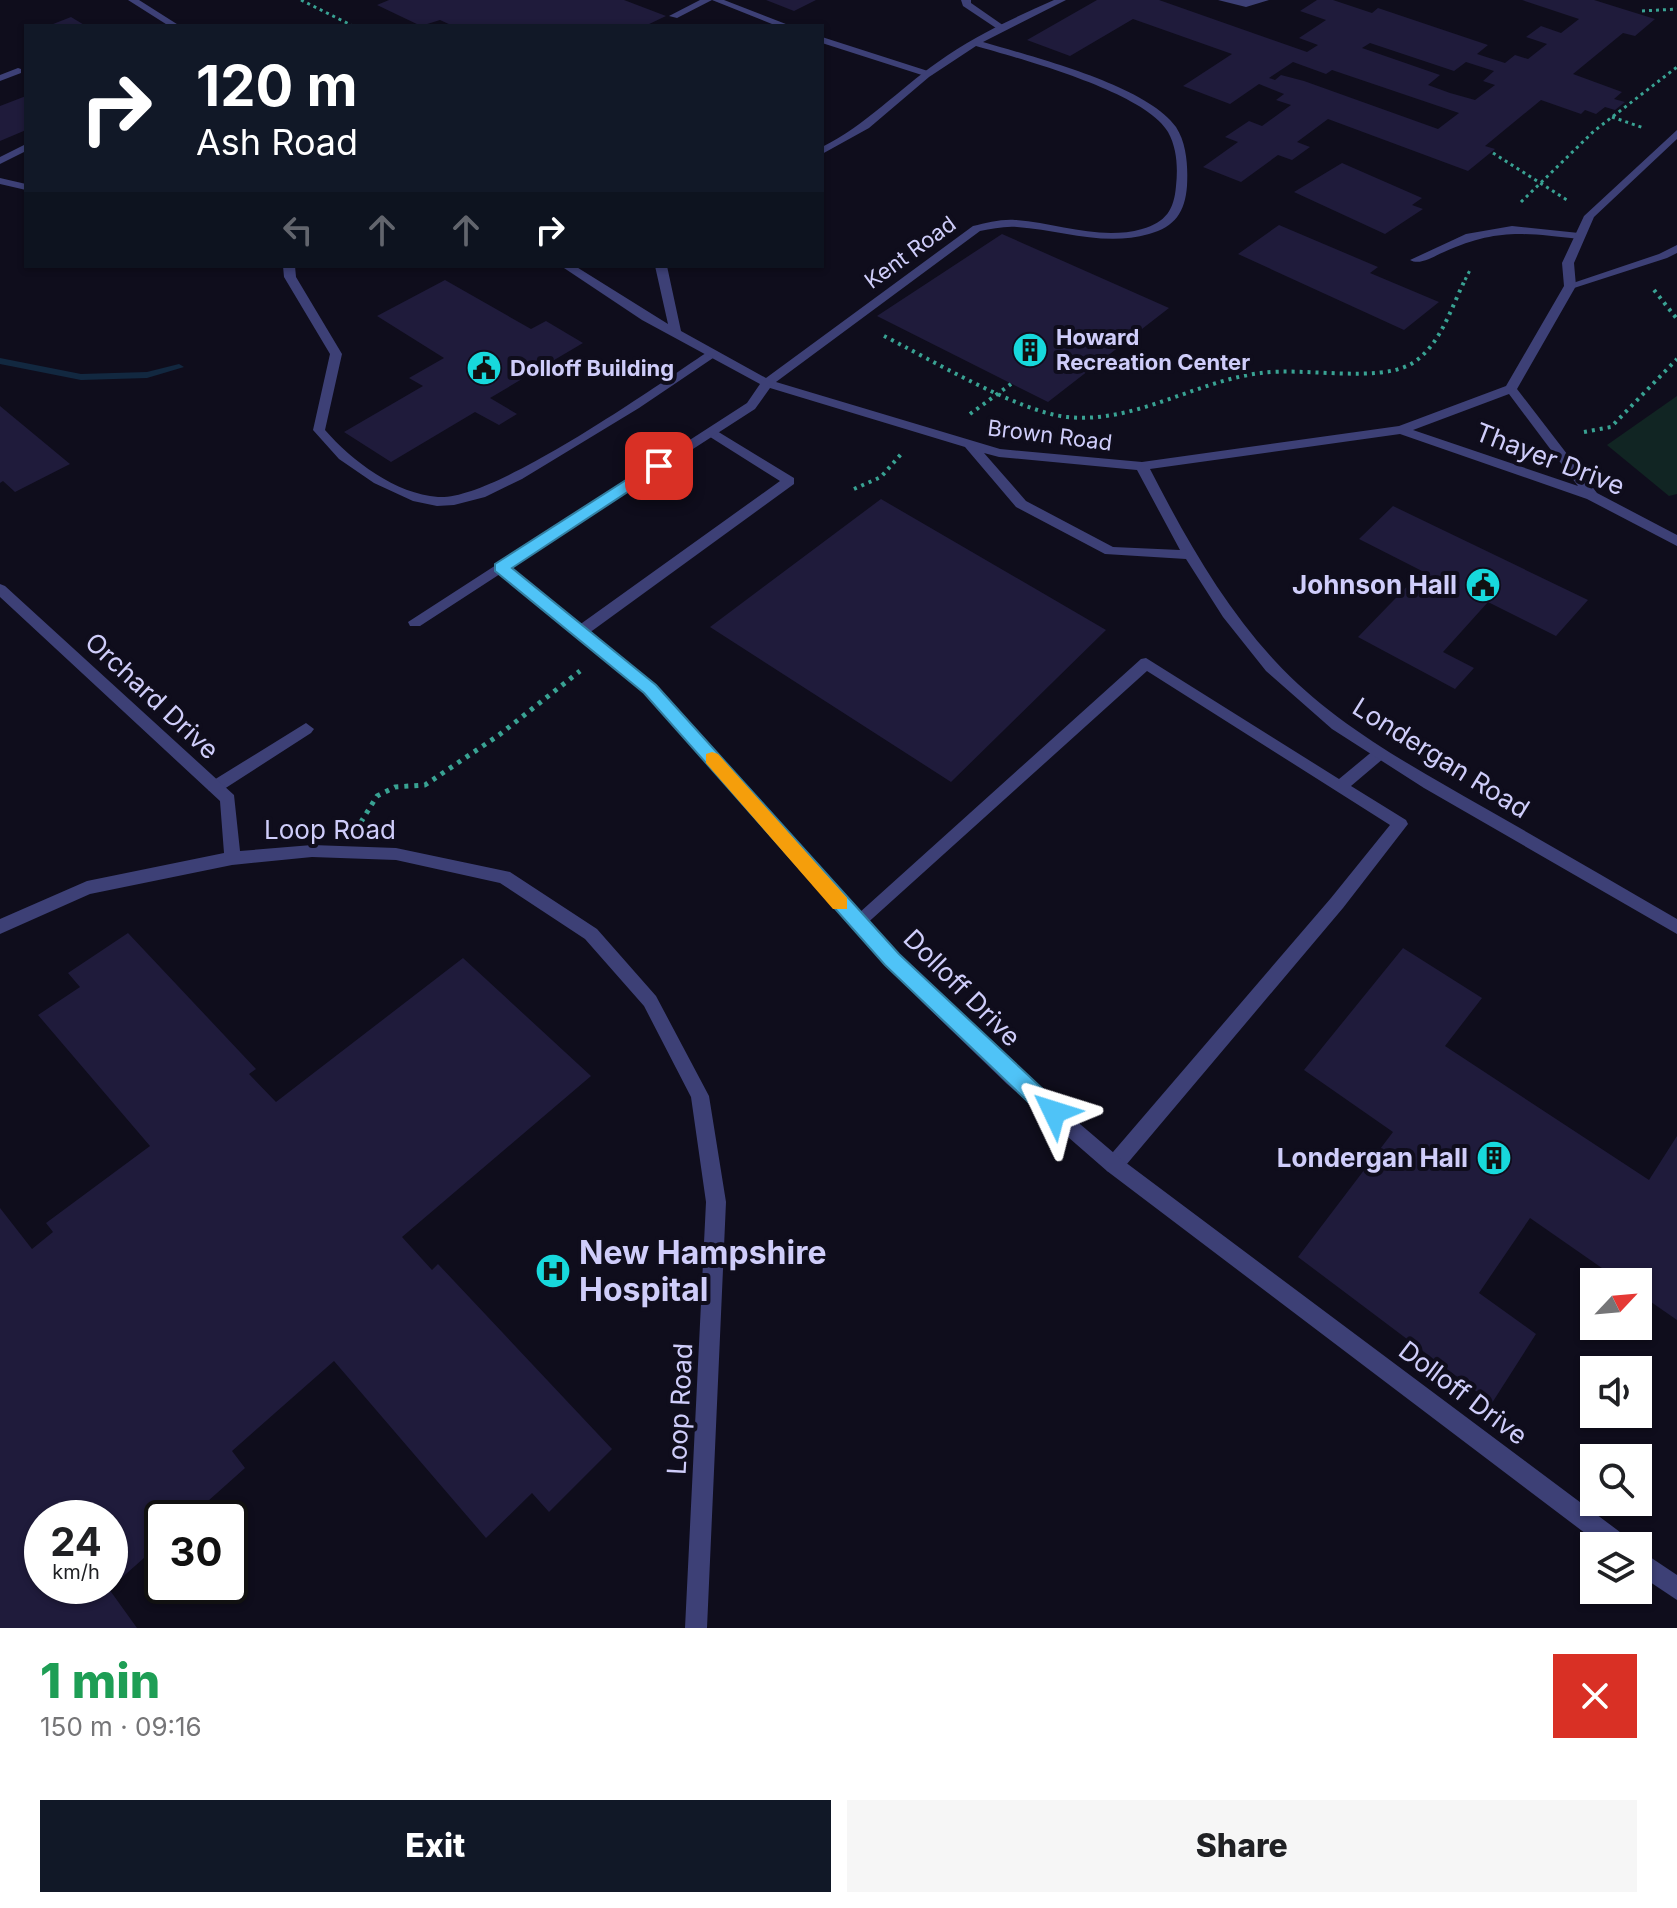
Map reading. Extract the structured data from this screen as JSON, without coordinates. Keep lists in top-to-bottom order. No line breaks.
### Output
{"streets":{"street":["Kent Road","Brown Road","Thayer Drive","Orchard Drive","Londergan Road","Loop Road","Dolloff Drive"]},"crossings":[["Kent Road","Brown Road"],["Kent Road","Dolloff Drive"],["Brown Road","Thayer Drive"],["Brown Road","Londergan Road"],["Orchard Drive","Loop Road"]],"places":{"building":["Howard Recreation Center","Londergan Hall"],"public building":["Dolloff Building","Johnson Hall"],"hospital":["New Hampshire Hospital"]},"north":"top right","page":{"turn":["120 m","Ash Road"],"speed":"24 km/h","limit":"30","heading":["1 min","150 m · 09:16"],"buttons":["Exit","Share"]}}
